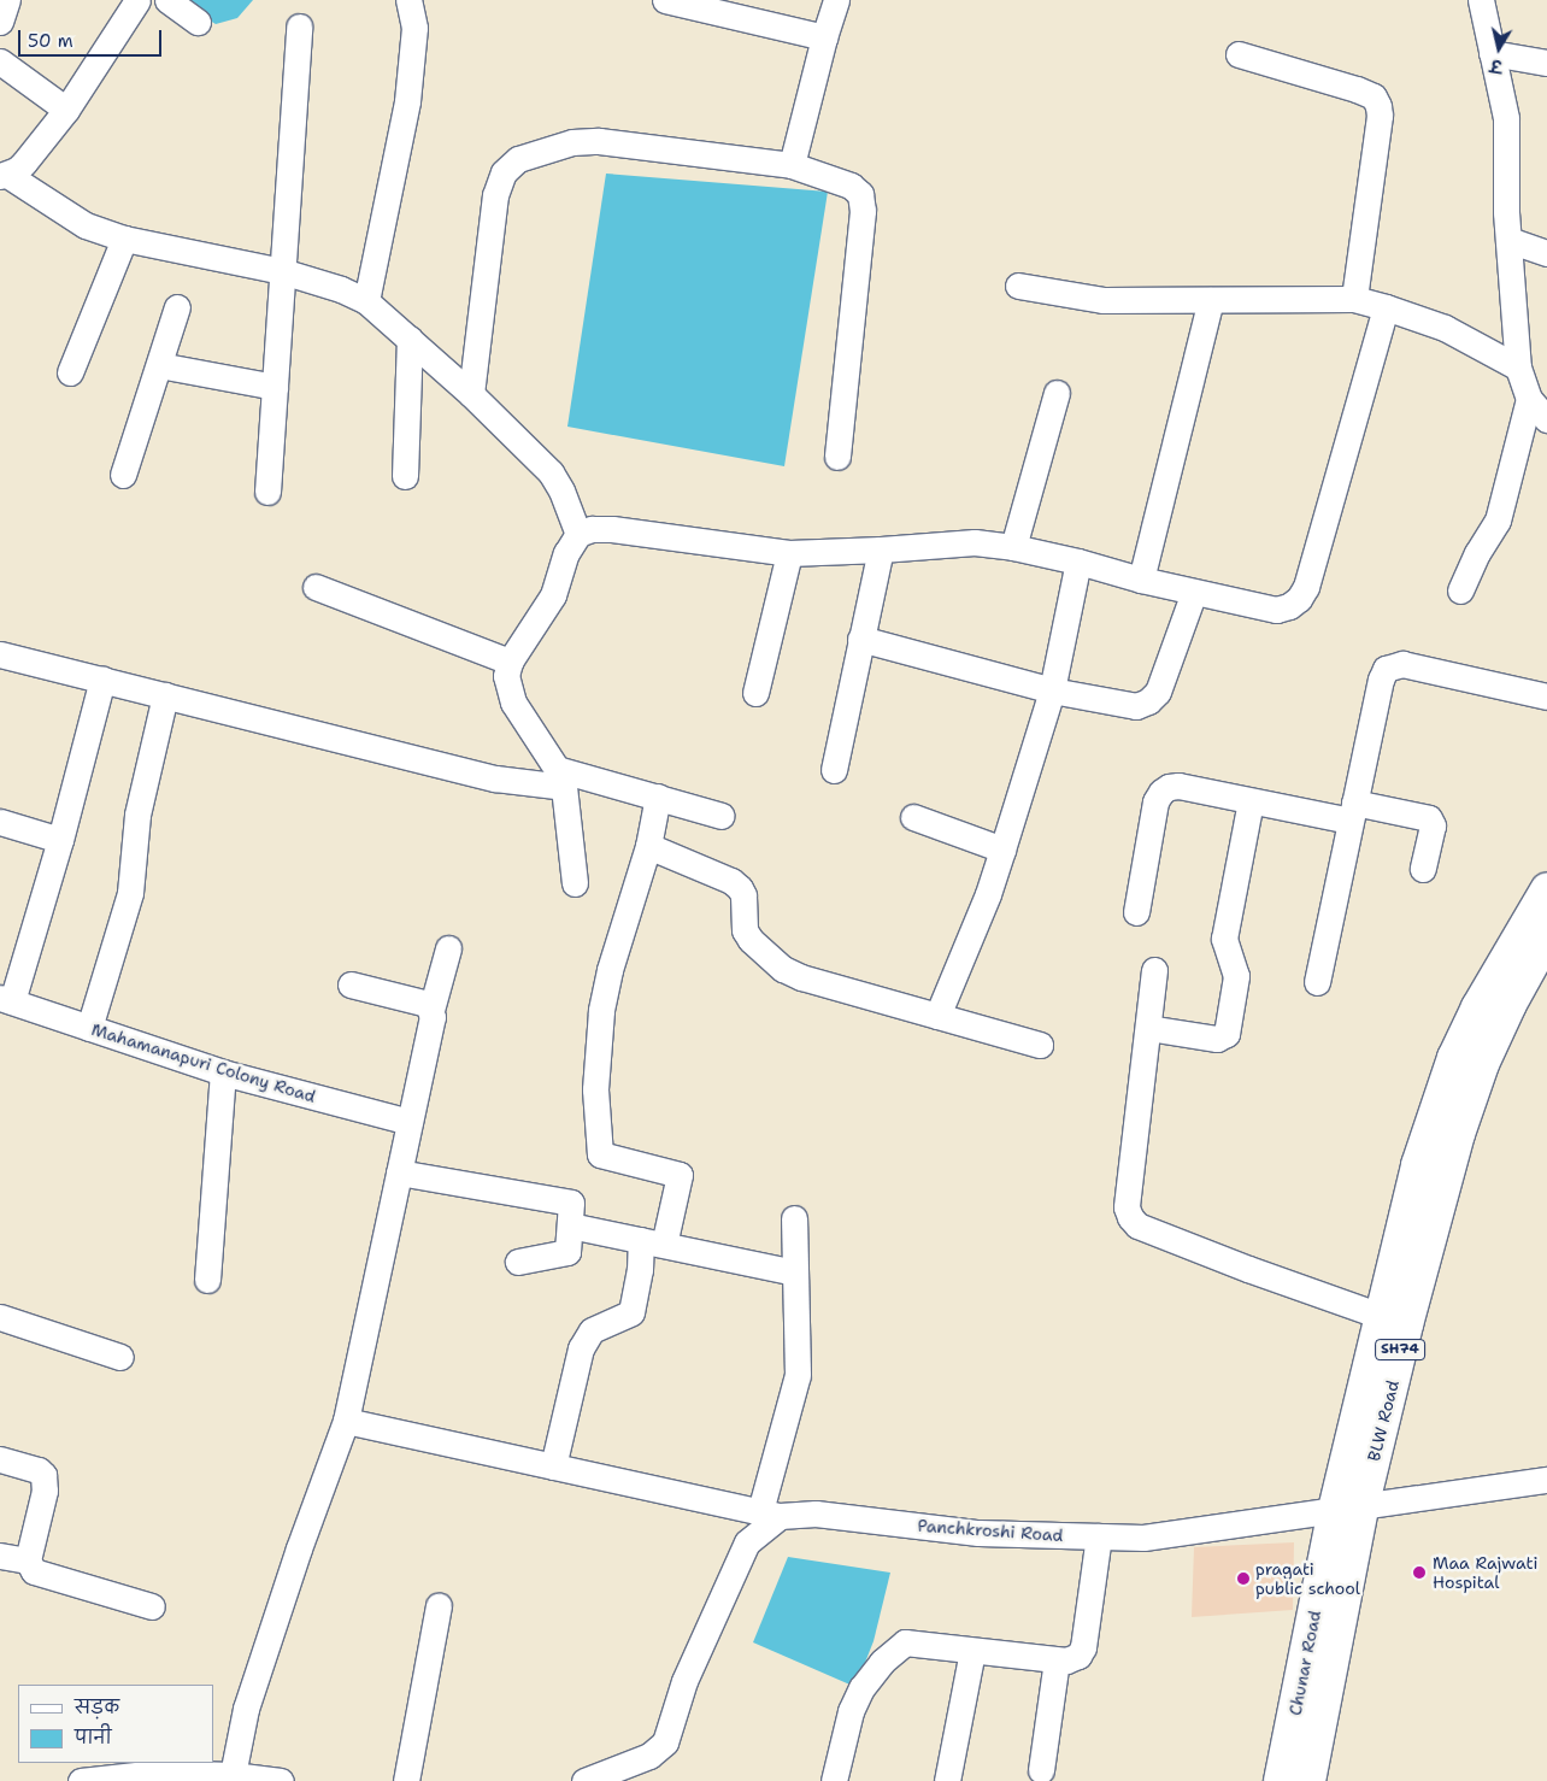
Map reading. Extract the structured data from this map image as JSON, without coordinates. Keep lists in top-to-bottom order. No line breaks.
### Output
{"streets":{"main road":["SH74","BLW Road","Chunar Road"],"street":["Mahamanapuri Colony Road","Panchkroshi Road"]},"crossings":[["SH74","BLW Road"],["SH74","Panchkroshi Road"],["SH74","Chunar Road"],["BLW Road","Panchkroshi Road"],["BLW Road","Chunar Road"],["Panchkroshi Road","Chunar Road"]],"places":["Maa Rajwati Hospital","pragati public school"],"legend":["सड़क","पानी"],"scale_bar":"50 m","north":"bottom"}
